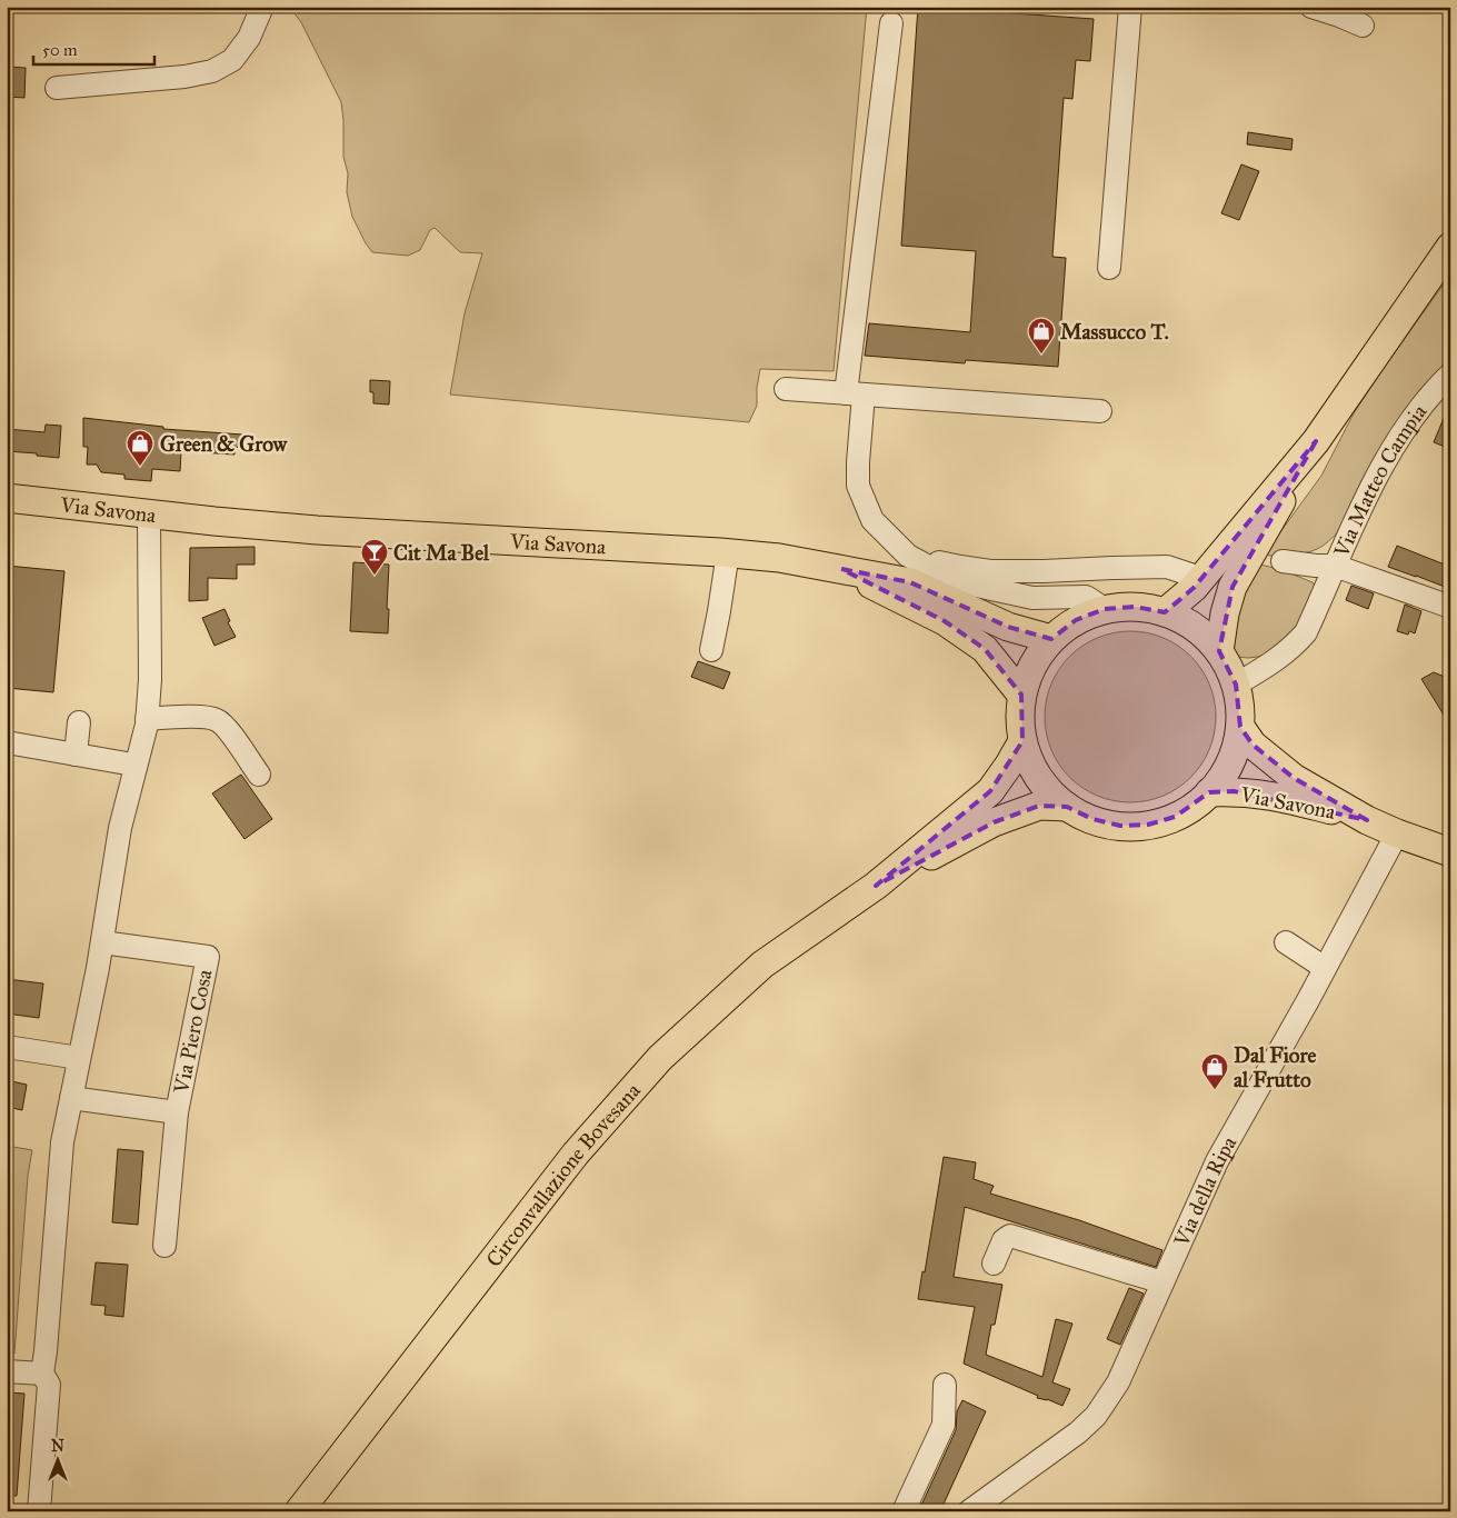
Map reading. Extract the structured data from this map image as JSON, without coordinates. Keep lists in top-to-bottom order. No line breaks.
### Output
{"streets":{"main road":["Via Savona","Circonvallazione Bovesana"],"street":["Via Matteo Campia","Via Piero Cosa","Via della Ripa"]},"crossings":[["Via Savona","Via della Ripa"]],"places":{"shop":["Massucco T.","Green & Grow","Dal Fiore al Frutto"],"bar":["Cit Ma Bel"]},"scale_bar":"50 m","north":"top"}
